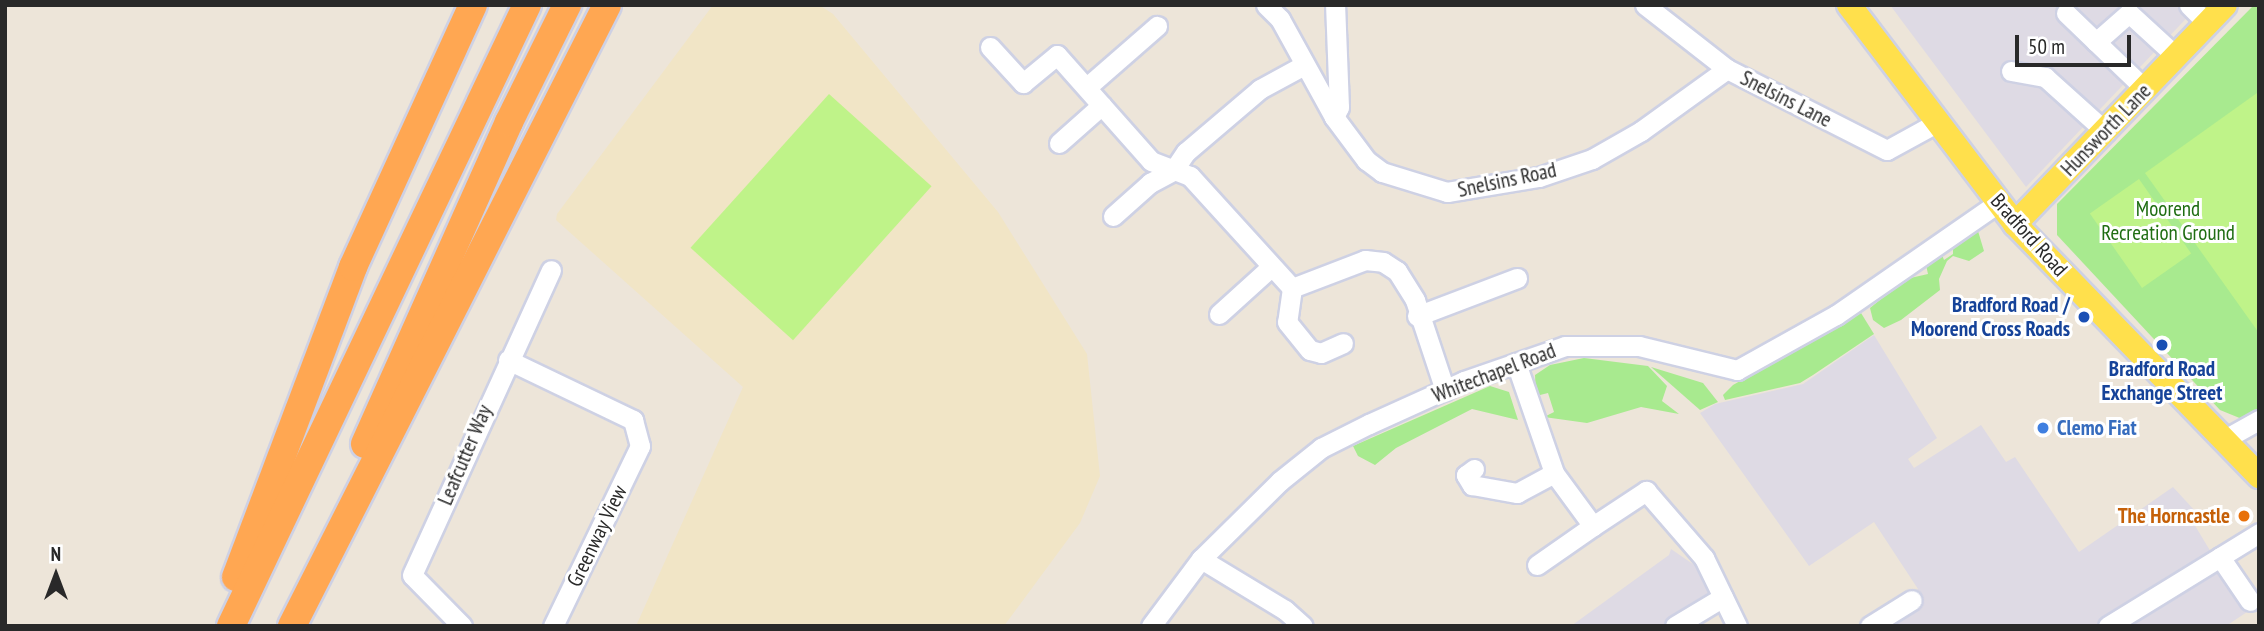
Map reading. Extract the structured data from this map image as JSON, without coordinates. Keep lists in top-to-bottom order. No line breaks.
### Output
{"streets":{"main road":["Hunsworth Lane","Bradford Road"],"street":["Snelsins Lane","Snelsins Road","Whitechapel Road","Leafcutter Way","Greenway View"]},"crossings":[["Snelsins Lane","Snelsins Road"],["Snelsins Lane","Bradford Road"],["Hunsworth Lane","Bradford Road"],["Bradford Road","Whitechapel Road"],["Leafcutter Way","Greenway View"]],"parks":["Moorend Recreation Ground"],"places":["Bradford Road / Moorend Cross Roads","Bradford Road Exchange Street","Clemo Fiat","The Horncastle"],"scale_bar":"50 m","north":"top"}
